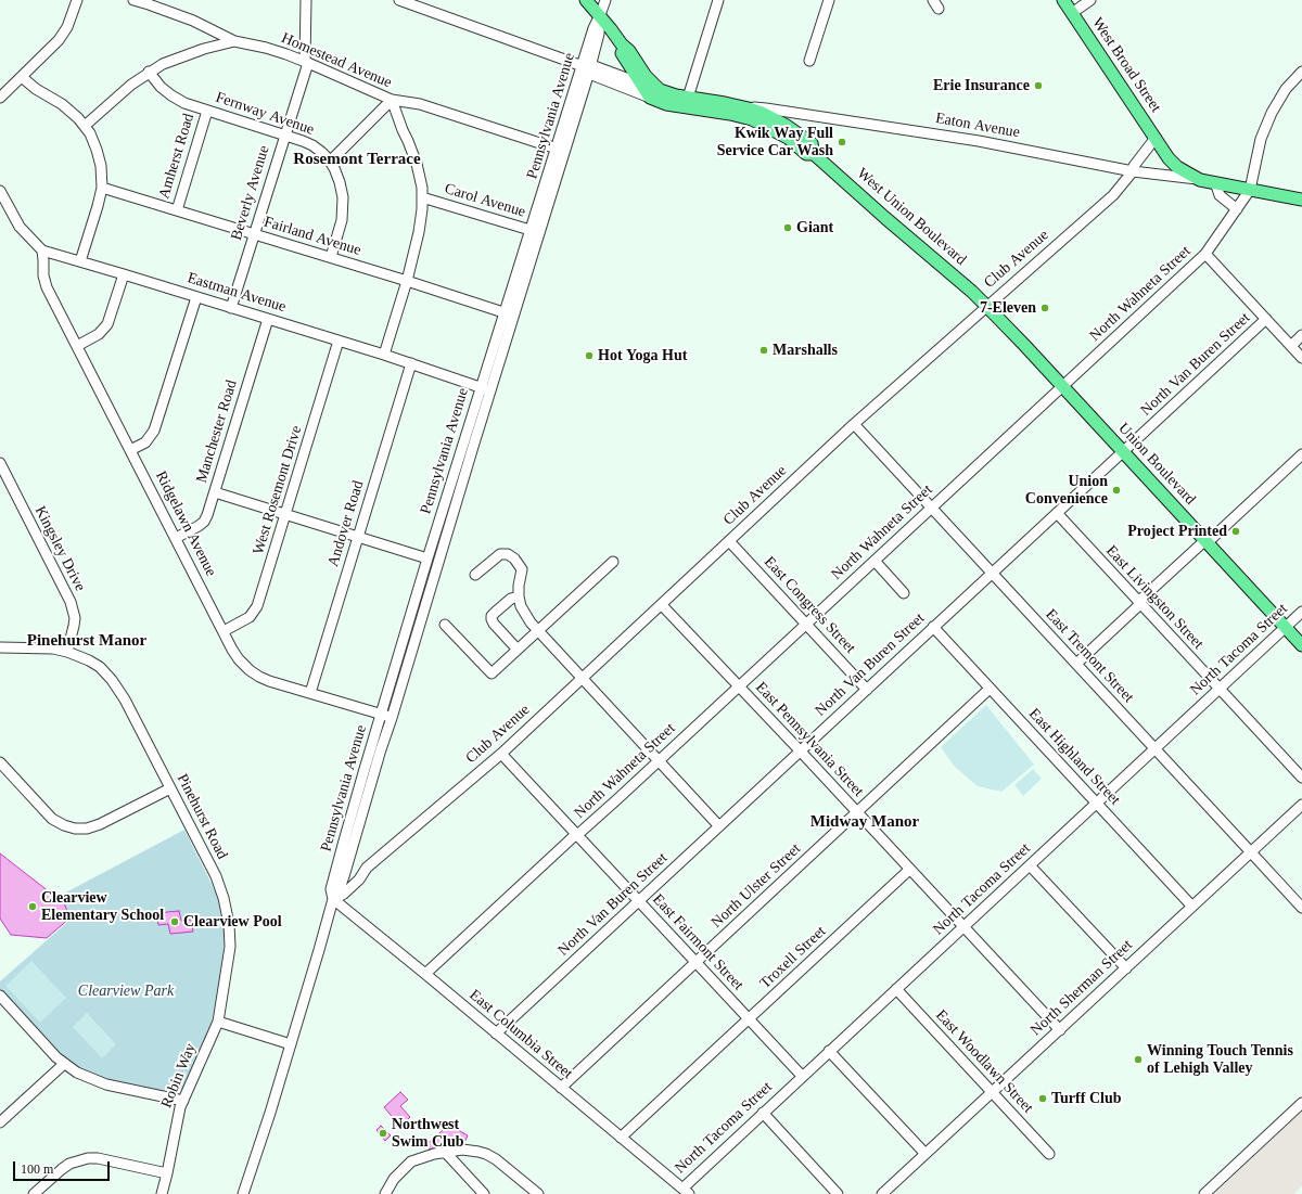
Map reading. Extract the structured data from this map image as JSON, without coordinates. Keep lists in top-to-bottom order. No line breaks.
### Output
{"streets":{"main road":["West Broad Street","West Union Boulevard","Union Boulevard"],"street":["Homestead Avenue","Fernway Avenue","Pennsylvania Avenue","Eaton Avenue","Amherst Road","Beverly Avenue","Carol Avenue","Fairland Avenue","Club Avenue","Eastman Avenue","North Wahneta Street","North Van Buren Street","Manchester Road","West Rosemont Drive","Ridgelawn Avenue","Andover Road","Kingsley Drive","East Livingston Street","East Congress Street","North Tacoma Street","East Tremont Street","East Pennsylvania Street","East Highland Street","Pinehurst Road","North Ulster Street","East Fairmont Street","Troxell Street","North Sherman Street","East Columbia Street","East Woodlawn Street","Robin Way"]},"crossings":[["Homestead Avenue","Pennsylvania Avenue"],["Homestead Avenue","Beverly Avenue"],["West Broad Street","Eaton Avenue"],["West Broad Street","Club Avenue"],["Fernway Avenue","Amherst Road"],["Fernway Avenue","Beverly Avenue"],["Fernway Avenue","Fairland Avenue"],["Pennsylvania Avenue","Carol Avenue"],["Pennsylvania Avenue","West Union Boulevard"],["Pennsylvania Avenue","Fairland Avenue"],["Pennsylvania Avenue","Club Avenue"],["Pennsylvania Avenue","Eastman Avenue"],["Pennsylvania Avenue","Ridgelawn Avenue"],["Pennsylvania Avenue","East Columbia Street"],["Eaton Avenue","West Union Boulevard"],["Eaton Avenue","Club Avenue"],["Amherst Road","Fairland Avenue"],["Beverly Avenue","Fairland Avenue"],["Beverly Avenue","Eastman Avenue"],["West Union Boulevard","Club Avenue"],["West Union Boulevard","Union Boulevard"],["Club Avenue","Union Boulevard"],["Club Avenue","East Congress Street"],["Club Avenue","East Tremont Street"],["Club Avenue","East Pennsylvania Street"],["Club Avenue","East Fairmont Street"],["Club Avenue","East Columbia Street"],["Eastman Avenue","Manchester Road"],["Eastman Avenue","West Rosemont Drive"],["Eastman Avenue","Ridgelawn Avenue"],["Eastman Avenue","Andover Road"],["North Wahneta Street","Union Boulevard"],["North Wahneta Street","East Congress Street"],["North Wahneta Street","East Tremont Street"],["North Wahneta Street","East Pennsylvania Street"],["North Wahneta Street","East Fairmont Street"],["North Wahneta Street","East Columbia Street"],["North Van Buren Street","Union Boulevard"],["North Van Buren Street","East Livingston Street"],["North Van Buren Street","East Congress Street"],["North Van Buren Street","East Tremont Street"],["North Van Buren Street","East Pennsylvania Street"],["North Van Buren Street","East Highland Street"],["North Van Buren Street","East Fairmont Street"],["North Van Buren Street","East Columbia Street"],["Manchester Road","Ridgelawn Avenue"],["Union Boulevard","North Tacoma Street"],["West Rosemont Drive","Ridgelawn Avenue"],["Ridgelawn Avenue","Andover Road"],["Kingsley Drive","Pinehurst Road"],["East Livingston Street","North Tacoma Street"],["North Tacoma Street","East Tremont Street"],["North Tacoma Street","East Pennsylvania Street"],["North Tacoma Street","East Highland Street"],["North Tacoma Street","East Fairmont Street"],["North Tacoma Street","East Columbia Street"],["North Tacoma Street","East Woodlawn Street"],["East Tremont Street","North Sherman Street"],["East Pennsylvania Street","North Ulster Street"],["East Pennsylvania Street","Troxell Street"],["East Pennsylvania Street","North Sherman Street"],["East Highland Street","North Ulster Street"],["East Highland Street","North Sherman Street"],["Pinehurst Road","Robin Way"],["North Ulster Street","East Fairmont Street"],["North Ulster Street","East Columbia Street"],["East Fairmont Street","Troxell Street"],["Troxell Street","East Columbia Street"],["North Sherman Street","East Woodlawn Street"]],"districts":["Rosemont Terrace","Pinehurst Manor","Midway Manor"],"parks":["Clearview Park"],"places":["Erie Insurance","Kwik Way Full Service Car Wash","Giant","7-Eleven","Marshalls","Hot Yoga Hut","Union Convenience","Project Printed","Clearview Elementary School","Clearview Pool","Winning Touch Tennis of Lehigh Valley","Turff Club","Northwest Swim Club"],"scale_bar":"100 m"}
